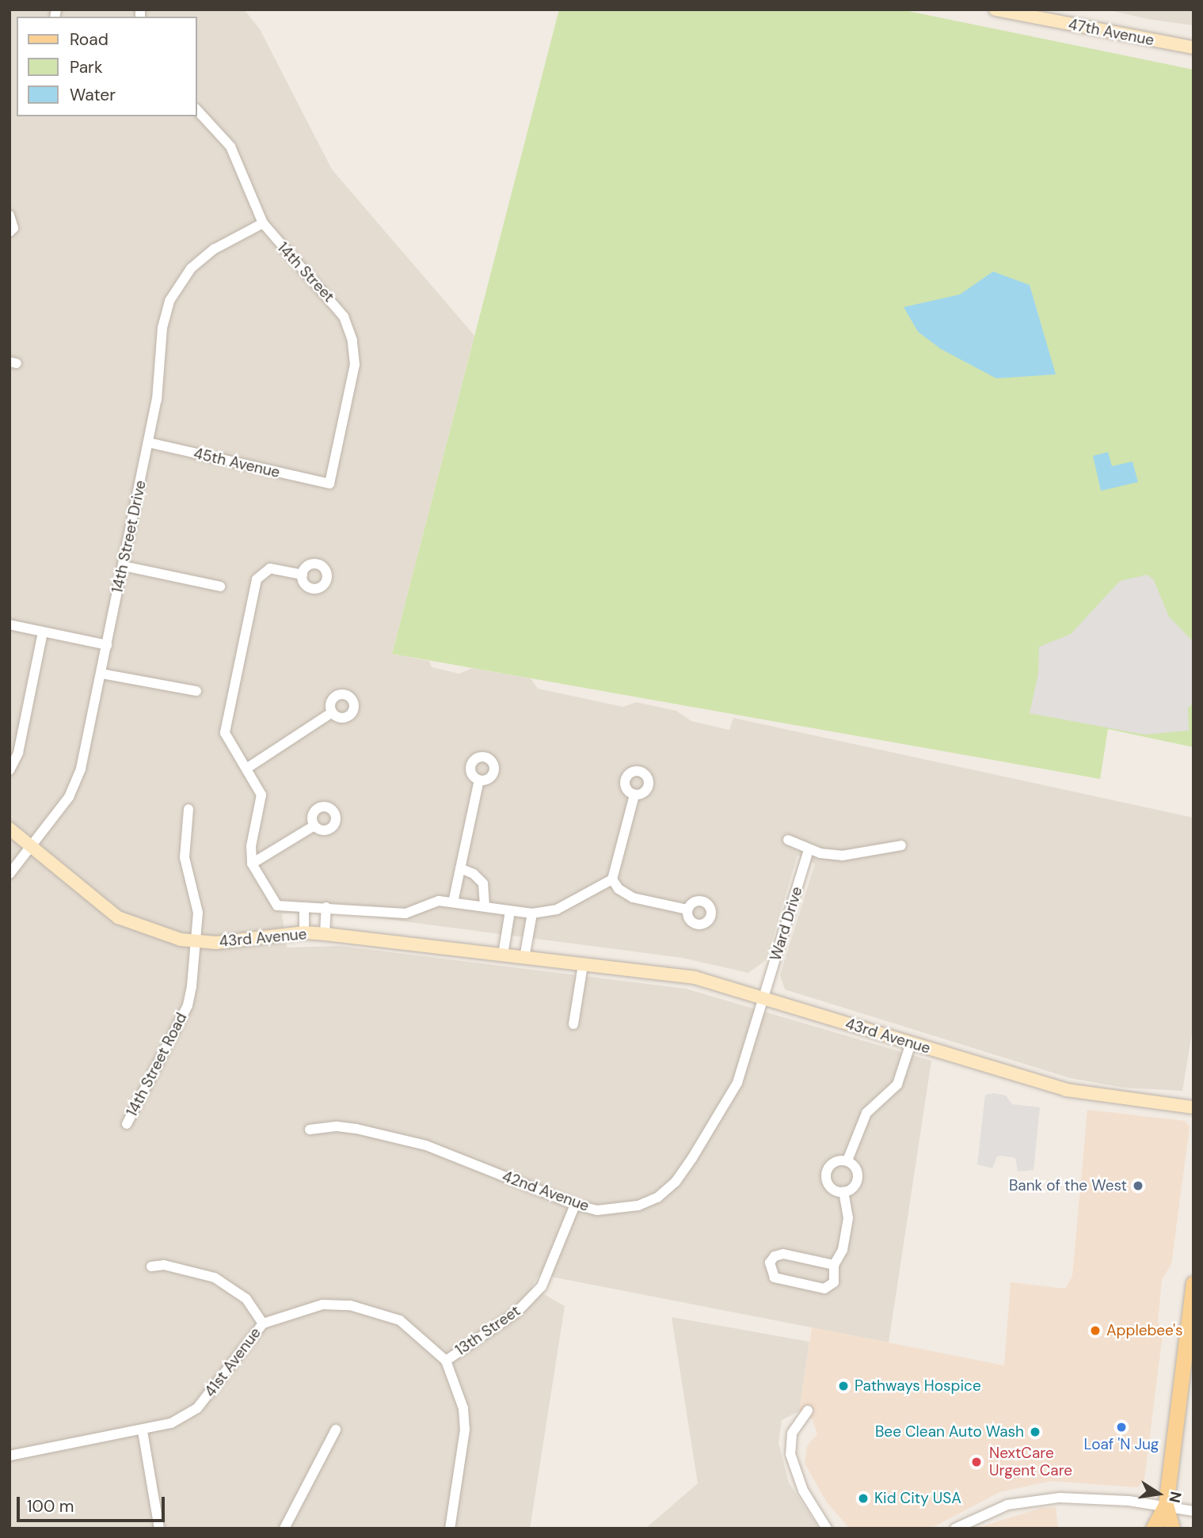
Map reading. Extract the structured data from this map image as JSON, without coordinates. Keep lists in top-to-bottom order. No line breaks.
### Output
{"streets":{"street":["47th Avenue","14th Street","45th Avenue","14th Street Drive","Ward Drive","43rd Avenue","14th Street Road","42nd Avenue","13th Street","41st Avenue"]},"crossings":[["14th Street","45th Avenue"],["14th Street","14th Street Drive"],["45th Avenue","14th Street Drive"],["14th Street Drive","43rd Avenue"],["Ward Drive","43rd Avenue"],["Ward Drive","42nd Avenue"],["43rd Avenue","14th Street Road"],["43rd Avenue","42nd Avenue"],["42nd Avenue","13th Street"],["13th Street","41st Avenue"]],"places":["Bank of the West","Applebee's","Pathways Hospice","Loaf 'N Jug","Bee Clean Auto Wash","NextCare Urgent Care","Kid City USA"],"legend":["Road","Park","Water"],"scale_bar":"100 m","north":"right"}
